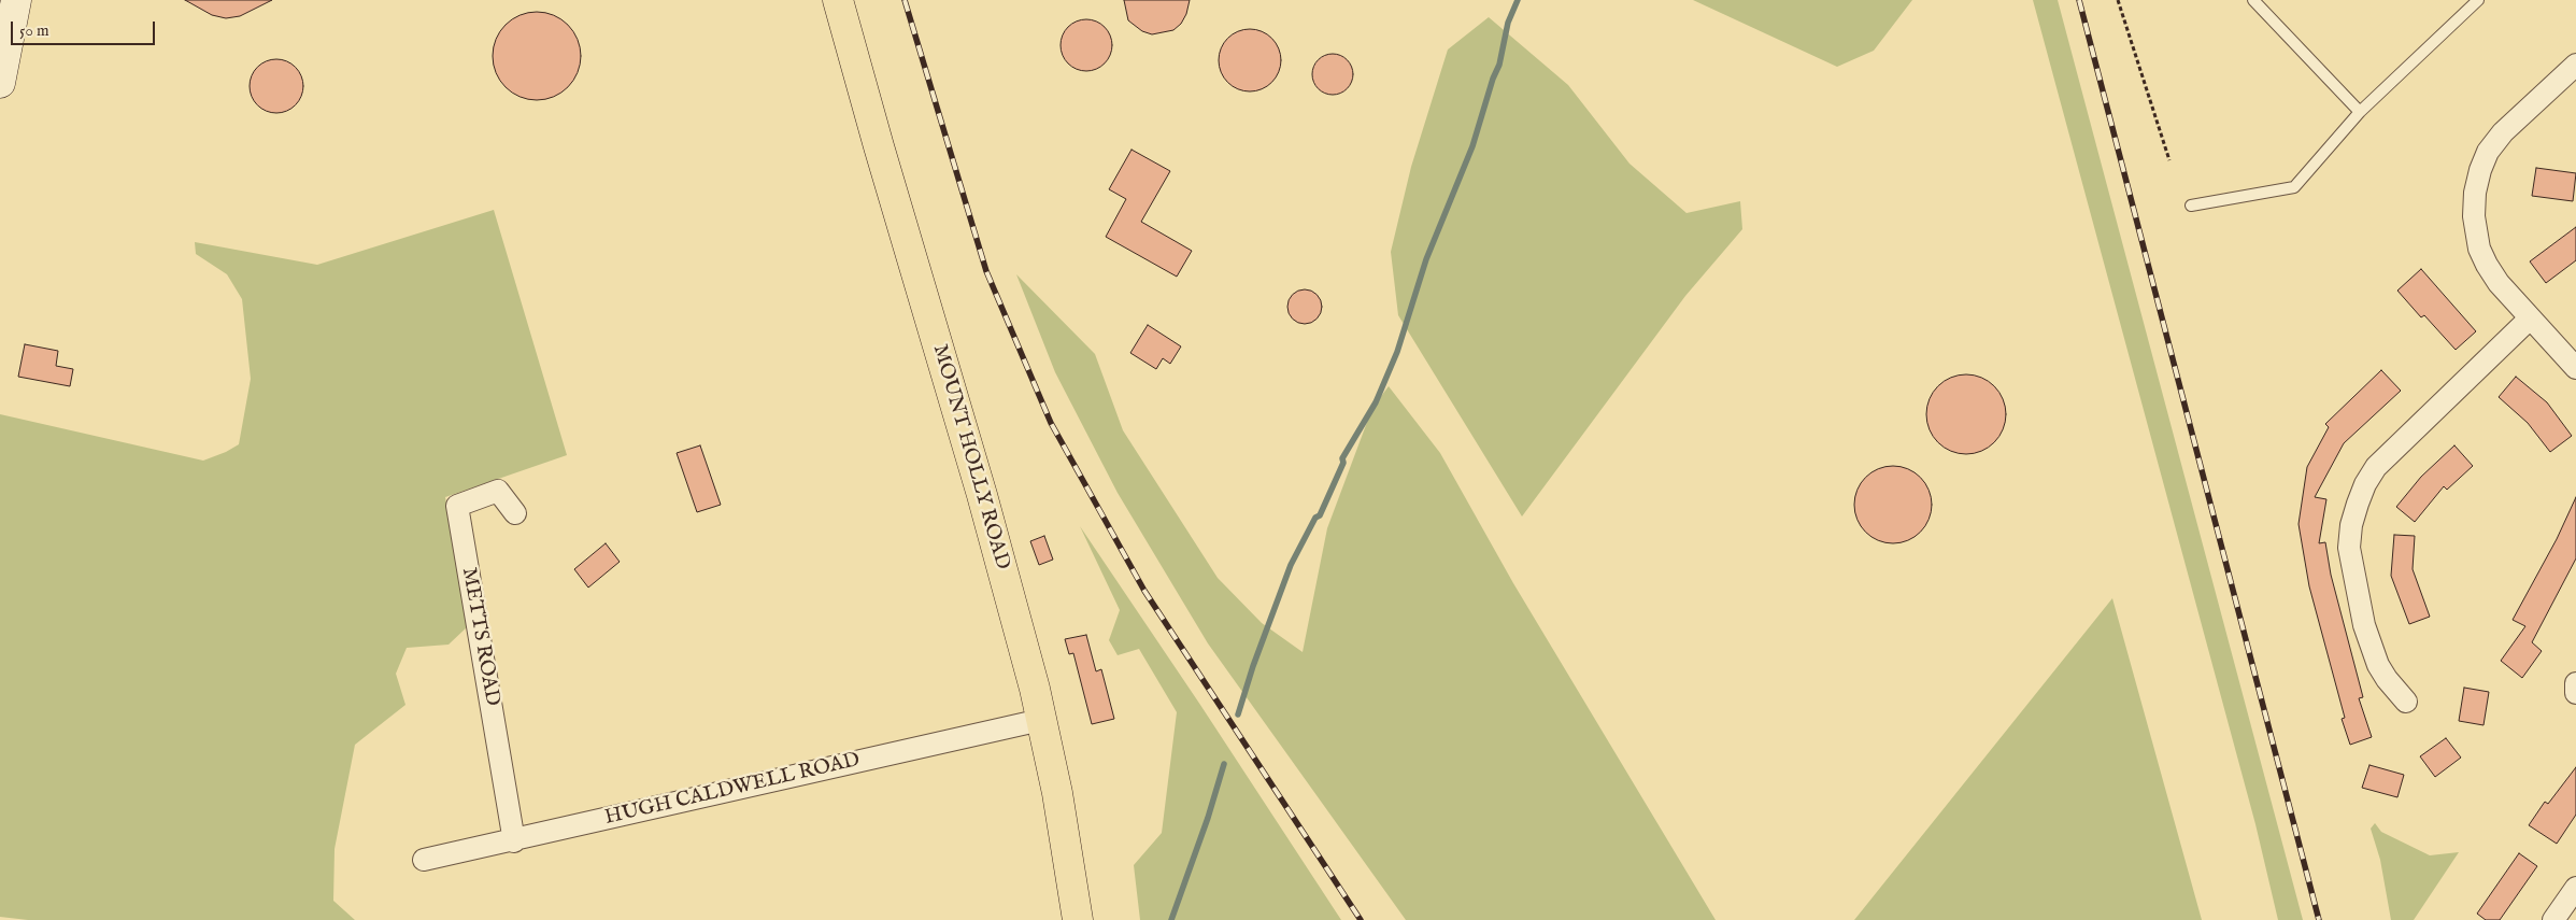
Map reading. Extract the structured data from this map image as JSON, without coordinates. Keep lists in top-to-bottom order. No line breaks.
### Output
{"streets":{"main road":["MOUNT HOLLY ROAD"],"street":["METTS ROAD","HUGH CALDWELL ROAD"]},"crossings":[["MOUNT HOLLY ROAD","HUGH CALDWELL ROAD"],["METTS ROAD","HUGH CALDWELL ROAD"]],"scale_bar":"50 m"}
